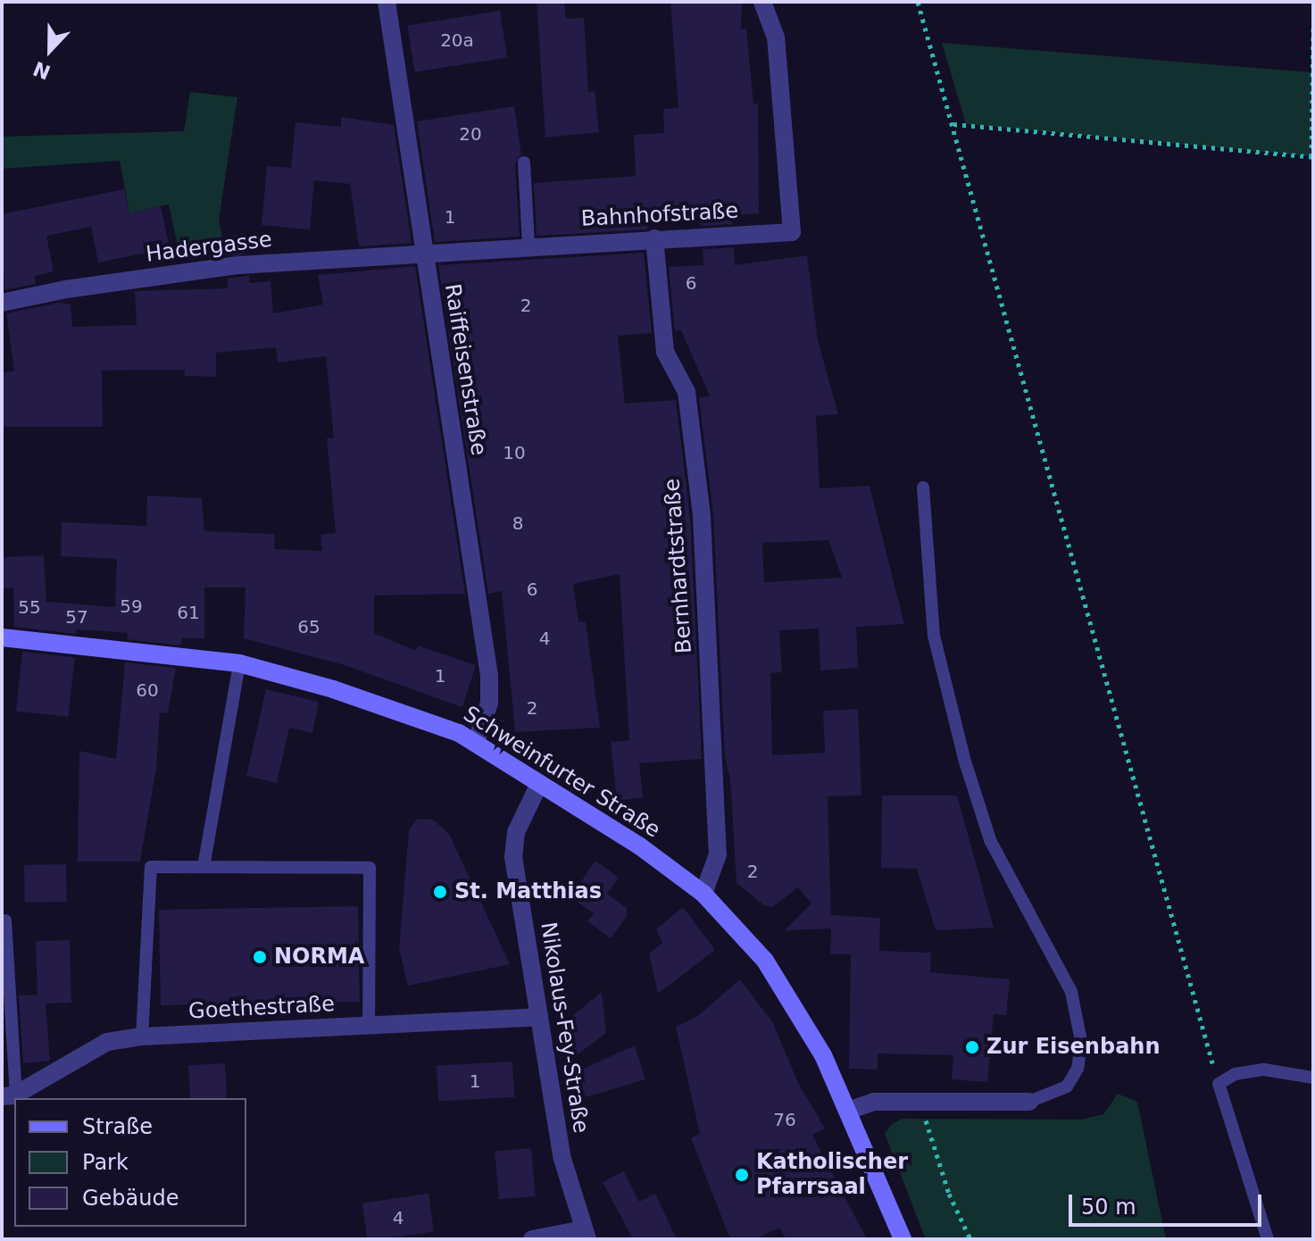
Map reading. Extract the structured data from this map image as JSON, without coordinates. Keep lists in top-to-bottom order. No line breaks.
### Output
{"streets":{"street":["Bahnhofstraße","Hadergasse","Raiffeisenstraße","Bernhardtstraße","Schweinfurter Straße","Goethestraße","Nikolaus-Fey-Straße"]},"crossings":[["Bahnhofstraße","Hadergasse"],["Bahnhofstraße","Raiffeisenstraße"],["Bahnhofstraße","Bernhardtstraße"],["Hadergasse","Raiffeisenstraße"],["Raiffeisenstraße","Schweinfurter Straße"],["Bernhardtstraße","Schweinfurter Straße"],["Schweinfurter Straße","Nikolaus-Fey-Straße"],["Goethestraße","Nikolaus-Fey-Straße"]],"places":["St. Matthias","NORMA","Zur Eisenbahn","Katholischer Pfarrsaal"],"house_numbers":["20a","20","1","6","2","10","8","6","59","55","61","57","65","4","1","60","2","2","1","76","4"],"legend":["Straße","Park","Gebäude"],"scale_bar":"50 m","north":"bottom"}
